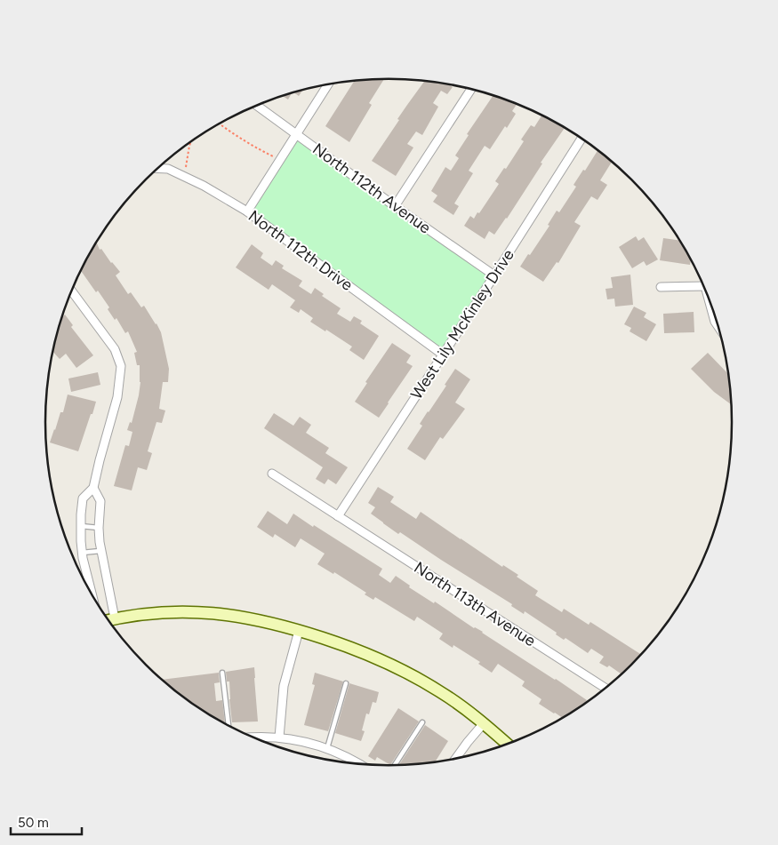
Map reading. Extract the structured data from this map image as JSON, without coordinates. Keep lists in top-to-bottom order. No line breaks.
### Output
{"streets":{"street":["North 112th Avenue","North 112th Drive","West Lily McKinley Drive","North 113th Avenue"]},"crossings":[["North 112th Avenue","West Lily McKinley Drive"],["North 112th Drive","West Lily McKinley Drive"],["West Lily McKinley Drive","North 113th Avenue"]],"scale_bar":"50 m"}
